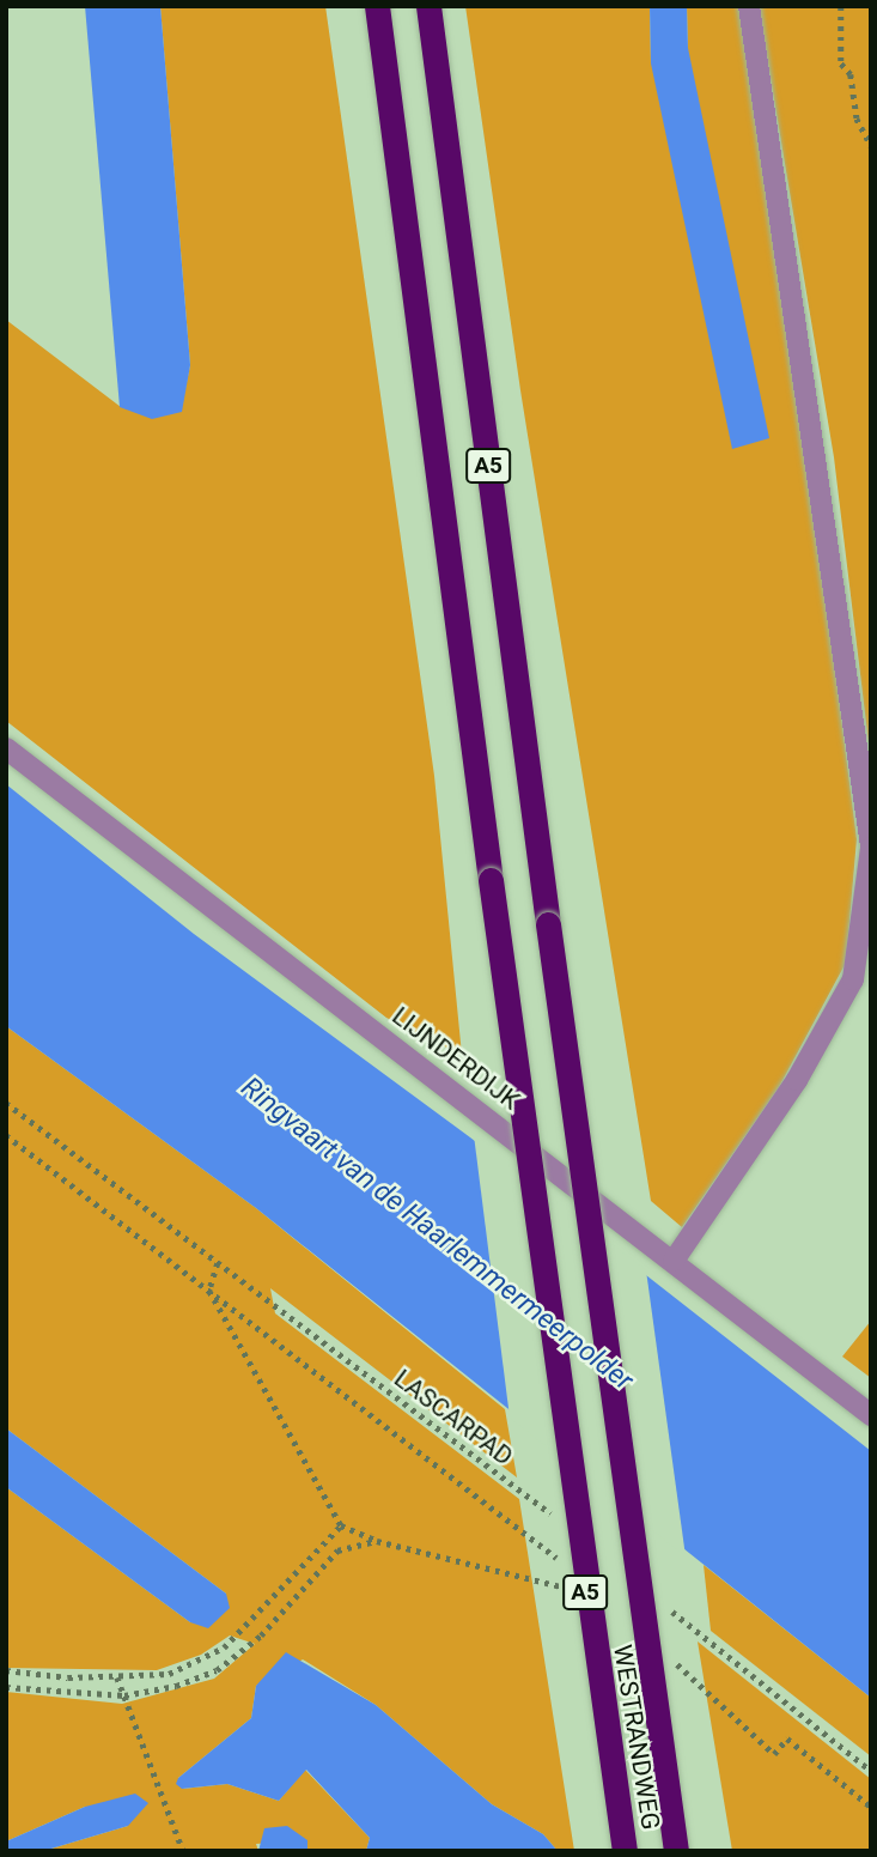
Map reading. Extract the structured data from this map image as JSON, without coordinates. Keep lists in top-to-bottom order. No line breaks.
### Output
{"streets":{"highway":["A5","WESTRANDWEG"],"street":["LIJNDERDIJK"],"path":["LASCARPAD"]},"water":["Ringvaart van de Haarlemmermeerpolder"]}
